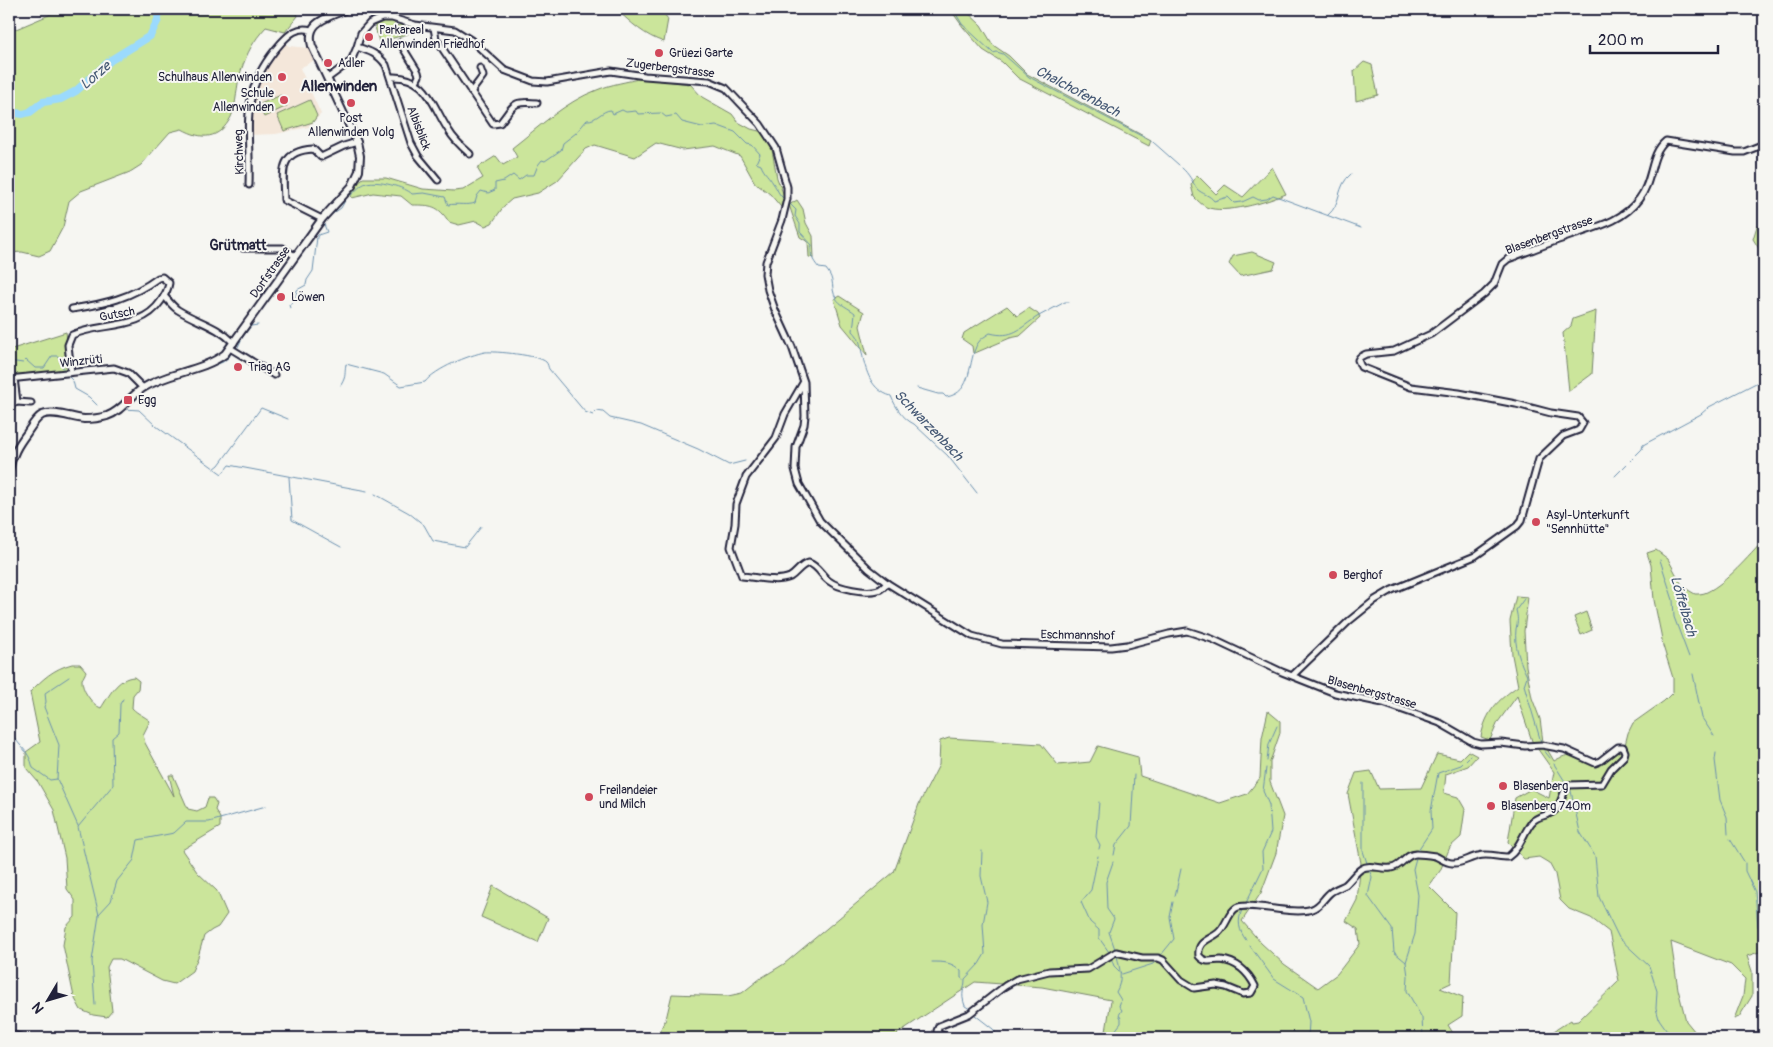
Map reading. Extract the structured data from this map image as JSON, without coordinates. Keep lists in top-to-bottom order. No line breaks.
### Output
{"streets":{"street":["Zugerbergstrasse","Albisblick","Kirchweg","Blasenbergstrasse","Dorfstrasse","Gutsch","Winzrüti","Eschmannshof"]},"crossings":[["Zugerbergstrasse","Albisblick"],["Zugerbergstrasse","Dorfstrasse"],["Zugerbergstrasse","Eschmannshof"],["Kirchweg","Dorfstrasse"],["Blasenbergstrasse","Eschmannshof"],["Dorfstrasse","Winzrüti"],["Gutsch","Winzrüti"]],"districts":["Allenwinden","Grütmatt"],"water":["Lorze","Chalchofenbach","Schwarzenbach","Löffelbach"],"places":{"other":["Parkareal Allenwinden Friedhof","Grüezi Garte","Adler","Schulhaus Allenwinden","Schule Allenwinden","Post Allenwinden Volg","Löwen","Triag AG","Asyl-Unterkunft \"Sennhütte\"","Berghof","Blasenberg","Freilandeier und Milch","Blasenberg 740m"],"transit":["Egg"]},"scale_bar":"200 m","north":"bottom left"}
